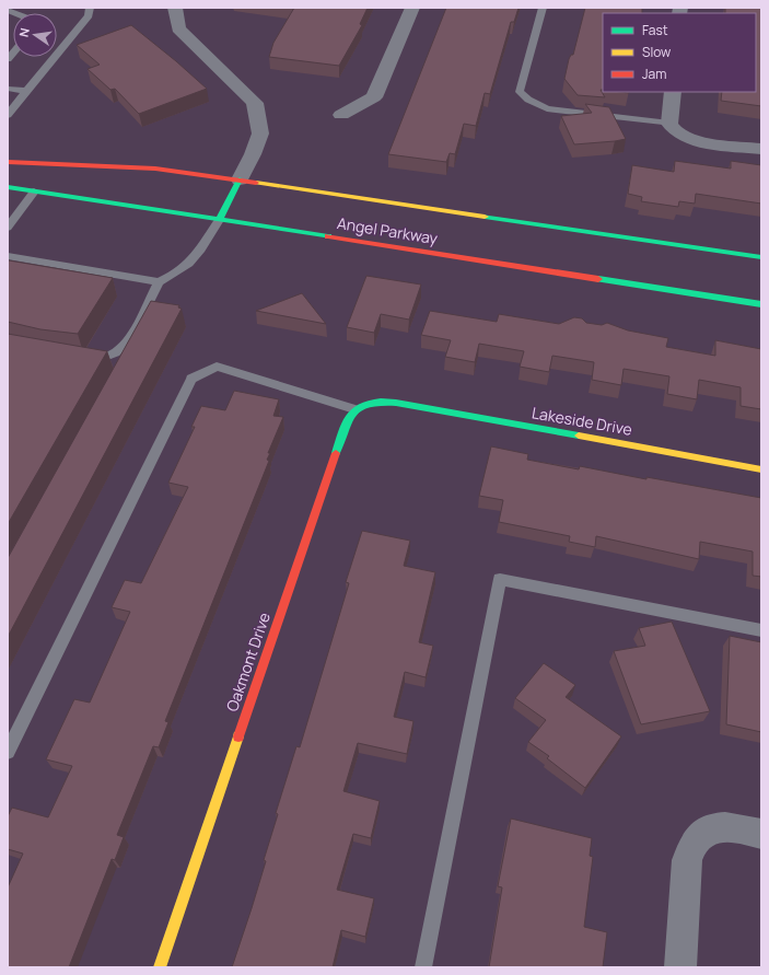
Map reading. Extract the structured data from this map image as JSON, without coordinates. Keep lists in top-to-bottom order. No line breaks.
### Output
{"streets":{"main road":["Angel Parkway","Lakeside Drive","Oakmont Drive"]},"crossings":[["Lakeside Drive","Oakmont Drive"]],"legend":["Fast","Slow","Jam"],"north":"left"}
